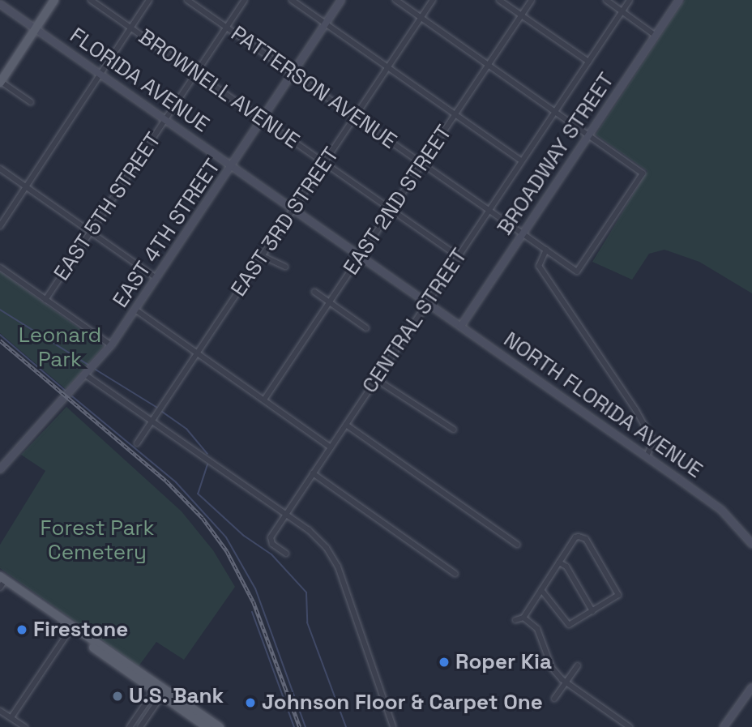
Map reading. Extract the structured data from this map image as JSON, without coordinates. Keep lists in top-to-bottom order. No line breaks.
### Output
{"streets":{"street":["FLORIDA AVENUE","PATTERSON AVENUE","BROWNELL AVENUE","BROADWAY STREET","EAST 2ND STREET","EAST 5TH STREET","EAST 3RD STREET","EAST 4TH STREET","CENTRAL STREET","NORTH FLORIDA AVENUE"]},"crossings":[["FLORIDA AVENUE","EAST 2ND STREET"],["FLORIDA AVENUE","EAST 5TH STREET"],["FLORIDA AVENUE","EAST 3RD STREET"],["FLORIDA AVENUE","EAST 4TH STREET"],["FLORIDA AVENUE","CENTRAL STREET"],["FLORIDA AVENUE","NORTH FLORIDA AVENUE"],["PATTERSON AVENUE","BROADWAY STREET"],["PATTERSON AVENUE","EAST 2ND STREET"],["PATTERSON AVENUE","EAST 5TH STREET"],["PATTERSON AVENUE","EAST 3RD STREET"],["PATTERSON AVENUE","EAST 4TH STREET"],["PATTERSON AVENUE","CENTRAL STREET"],["BROWNELL AVENUE","EAST 2ND STREET"],["BROWNELL AVENUE","EAST 5TH STREET"],["BROWNELL AVENUE","EAST 3RD STREET"],["BROWNELL AVENUE","EAST 4TH STREET"],["BROWNELL AVENUE","CENTRAL STREET"],["BROADWAY STREET","NORTH FLORIDA AVENUE"],["CENTRAL STREET","NORTH FLORIDA AVENUE"]],"parks":["Leonard Park","Forest Park Cemetery"],"places":["Firestone","Roper Kia","U.S. Bank","Johnson Floor & Carpet One"]}
